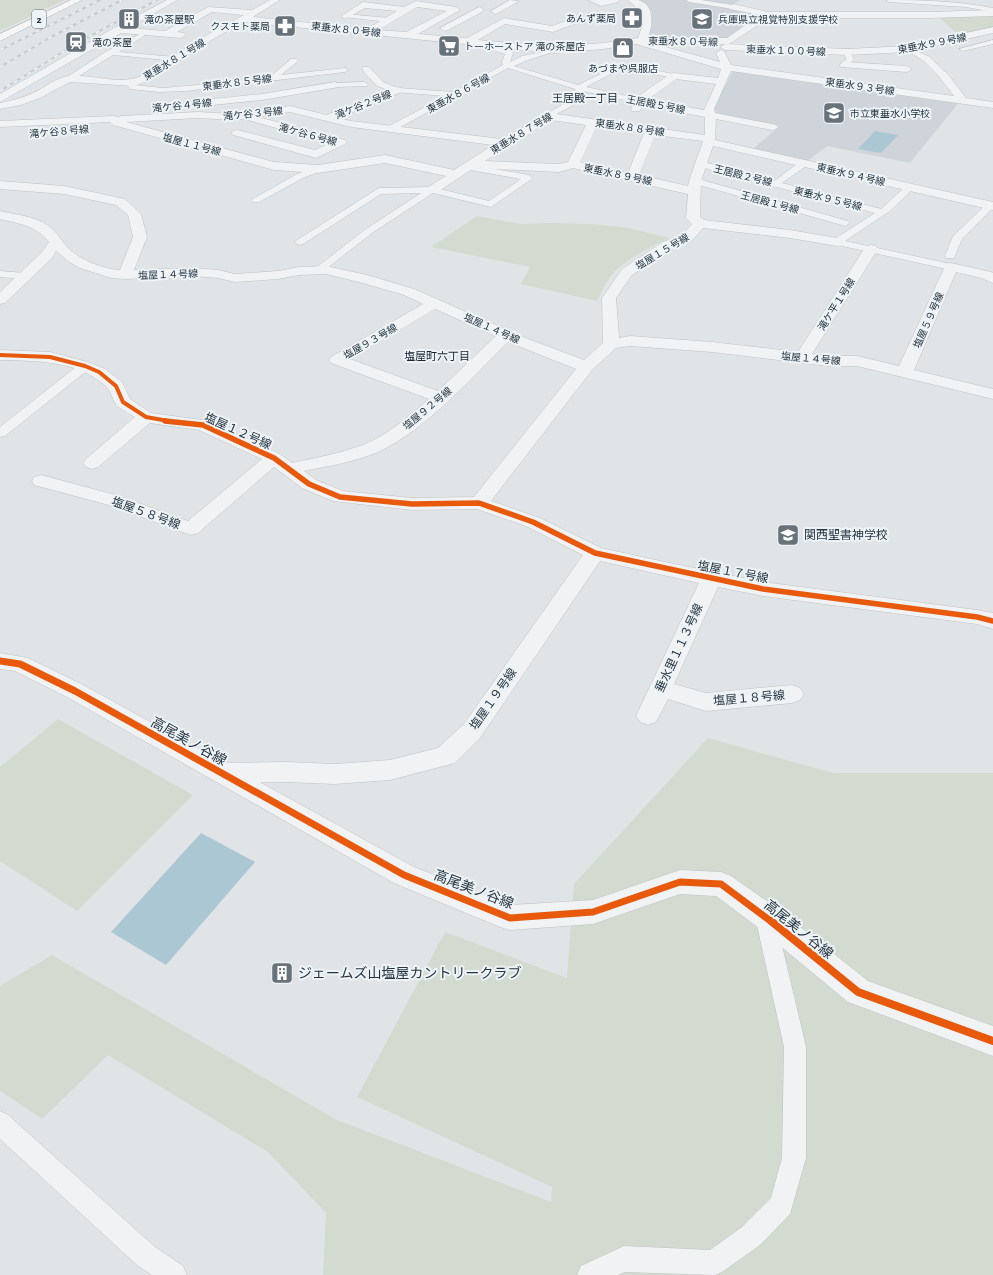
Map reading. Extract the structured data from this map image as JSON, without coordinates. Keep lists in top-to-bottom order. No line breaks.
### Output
{"streets":{"highway":["2"],"street":["東垂水８０号線","東垂水９９号線","東垂水１００号線","東垂水８１号線","東垂水９３号線","滝ケ谷２号線","王居殿５号線","滝ケ谷４号線","滝ケ谷３号線","東垂水８８号線","滝ケ谷８号線","東垂水８７号線","滝ケ谷６号線","塩屋１１号線","東垂水８９号線","東垂水９４号線","塩屋１５号線","塩屋１４号線","滝ケ平１号線","塩屋５９号線","塩屋９３号線","塩屋９２号線","塩屋１２号線","塩屋５８号線","塩屋１７号線","垂水里１１３号線","塩屋１８号線","塩屋１９号線","高尾美ノ谷線"],"lane":["東垂水８５号線","東垂水８６号線","王居殿２号線","東垂水９５号線","王居殿１号線"]},"crossings":[["東垂水８０号線","東垂水１００号線"],["東垂水８０号線","東垂水９３号線"],["東垂水８０号線","東垂水８６号線"],["東垂水９９号線","東垂水１００号線"],["東垂水８１号線","東垂水８５号線"],["東垂水８６号線","滝ケ谷３号線"],["滝ケ谷２号線","滝ケ谷３号線"],["王居殿５号線","東垂水８７号線"],["滝ケ谷３号線","滝ケ谷８号線"],["滝ケ谷３号線","東垂水８７号線"],["滝ケ谷３号線","滝ケ谷６号線"],["滝ケ谷３号線","塩屋１１号線"],["東垂水８８号線","東垂水８７号線"],["東垂水８８号線","東垂水９４号線"],["滝ケ谷８号線","塩屋１１号線"],["東垂水８７号線","東垂水８９号線"],["東垂水８９号線","王居殿１号線"],["東垂水９４号線","王居殿２号線"],["東垂水９４号線","東垂水９５号線"],["王居殿２号線","東垂水９５号線"],["塩屋１５号線","塩屋１４号線"],["塩屋１４号線","滝ケ平１号線"],["塩屋１４号線","塩屋５９号線"],["塩屋１４号線","塩屋９３号線"],["塩屋１４号線","塩屋９２号線"],["塩屋９３号線","塩屋９２号線"],["塩屋９２号線","塩屋１２号線"],["塩屋９２号線","塩屋５８号線"],["塩屋１２号線","塩屋５８号線"],["塩屋１２号線","塩屋１７号線"],["塩屋１７号線","垂水里１１３号線"],["塩屋１７号線","塩屋１９号線"],["垂水里１１３号線","塩屋１８号線"],["塩屋１９号線","高尾美ノ谷線"]],"districts":["王居殿一丁目","塩屋町六丁目"],"places":{"pharmacy":["あんず薬局","クスモト薬局"],"building":["滝の茶屋駅","ジェームズ山塩屋カントリークラブ"],"school or university":["兵庫県立視覚特別支援学校","市立東垂水小学校","関西聖書神学校"],"station":["滝の茶屋"],"supermarket":["トーホーストア 滝の茶屋店"],"shop":["あづまや呉服店"]}}
